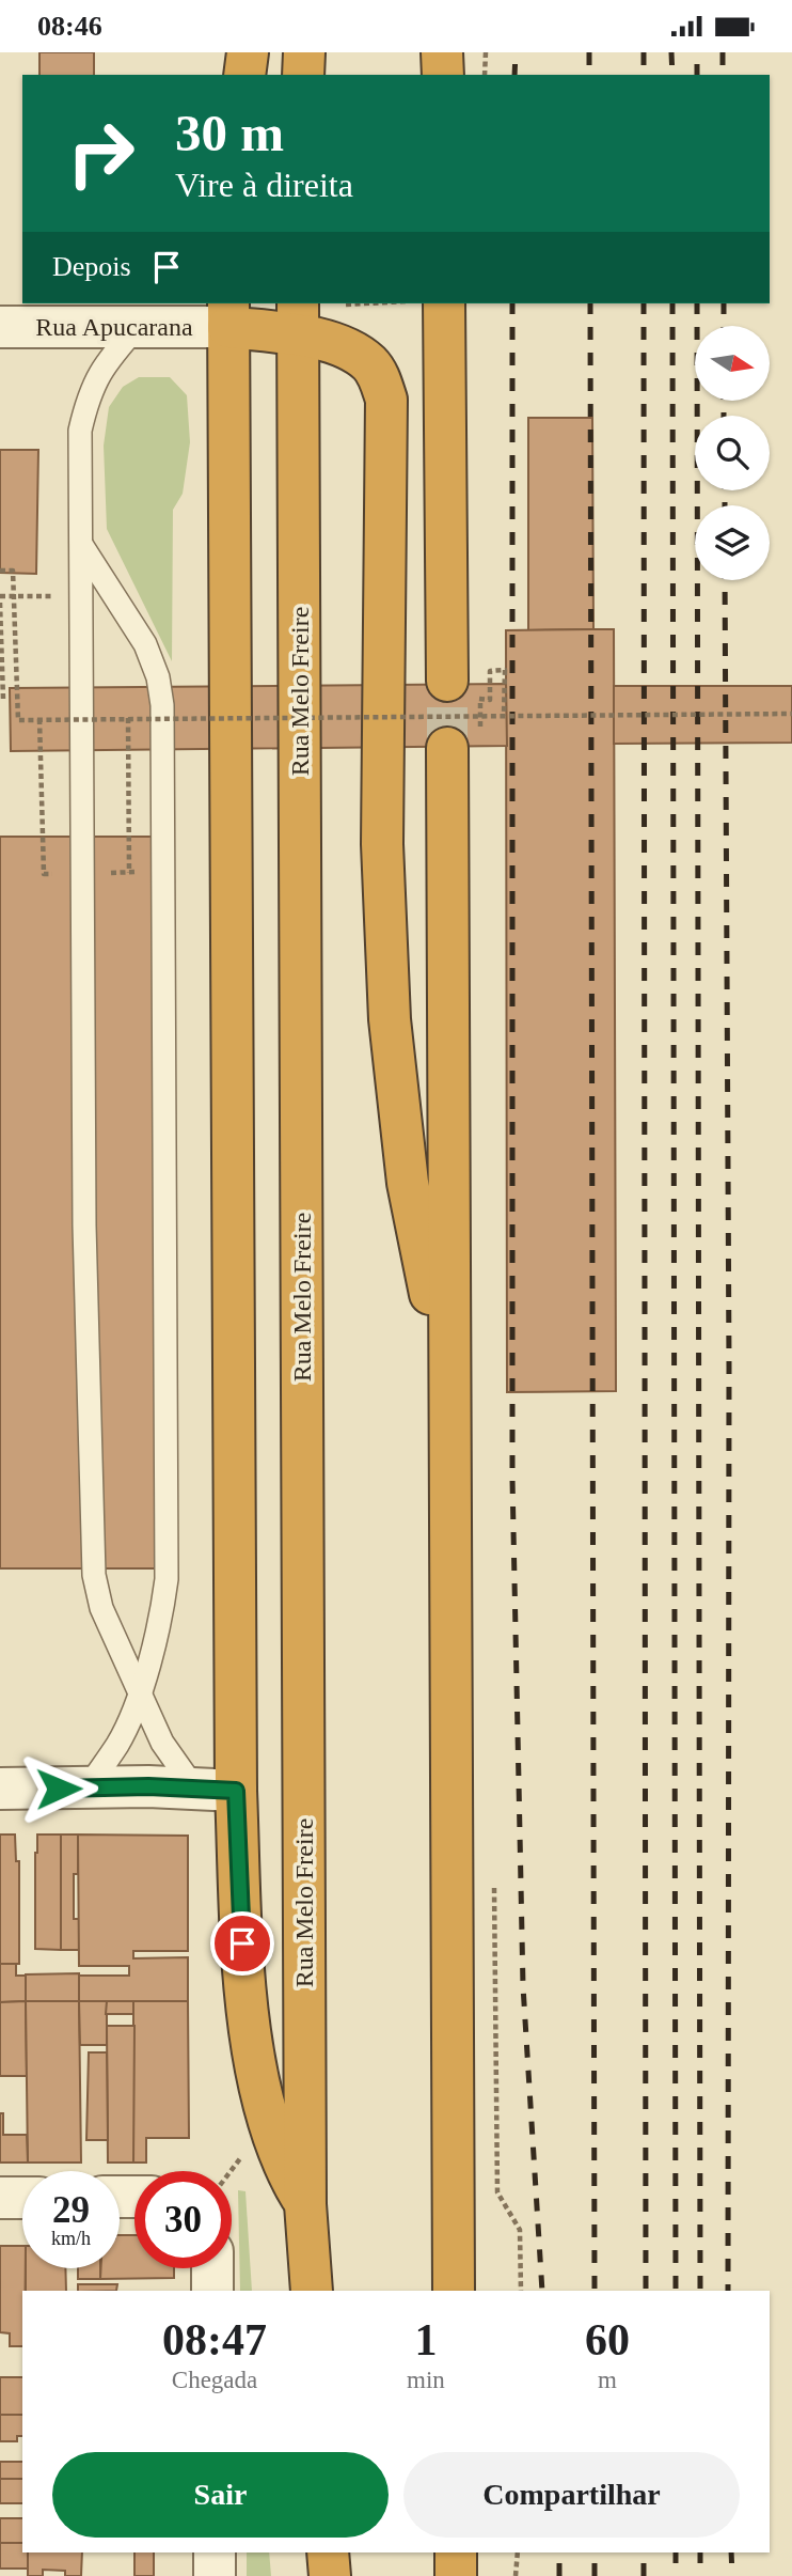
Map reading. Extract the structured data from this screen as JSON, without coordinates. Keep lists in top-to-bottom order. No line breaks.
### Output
{"streets":{"highway":["Rua Melo Freire"],"street":["Rua Apucarana"]},"north":"right","page":{"status":"08:46","turn":["30 m","Vire à direita"],"then":"Depois","speed":"29 km/h","limit":"30","eta":["08:47","Chegada","1","min","60","m"],"buttons":["Sair","Compartilhar"]}}
